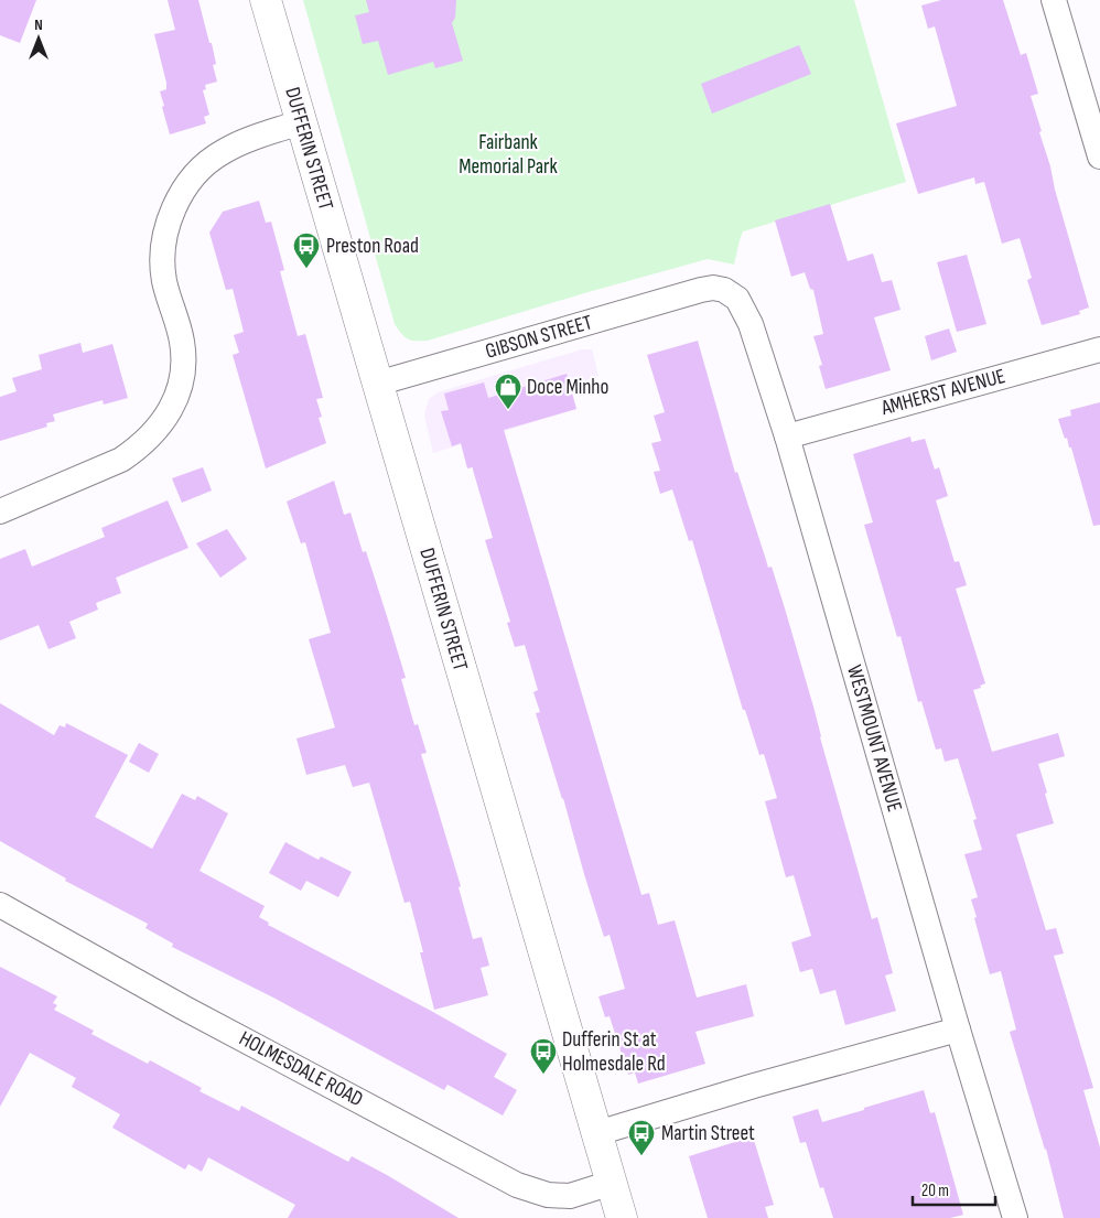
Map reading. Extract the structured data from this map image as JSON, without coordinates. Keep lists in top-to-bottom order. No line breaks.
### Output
{"streets":{"main road":["DUFFERIN STREET"],"street":["GIBSON STREET","AMHERST AVENUE","WESTMOUNT AVENUE","HOLMESDALE ROAD"]},"crossings":[["DUFFERIN STREET","GIBSON STREET"],["DUFFERIN STREET","HOLMESDALE ROAD"],["GIBSON STREET","WESTMOUNT AVENUE"],["AMHERST AVENUE","WESTMOUNT AVENUE"]],"parks":["Fairbank Memorial Park"],"places":{"bus stop":["Preston Road","Dufferin St at Holmesdale Rd","Martin Street"],"shop":["Doce Minho"]},"scale_bar":"20 m","north":"top"}
